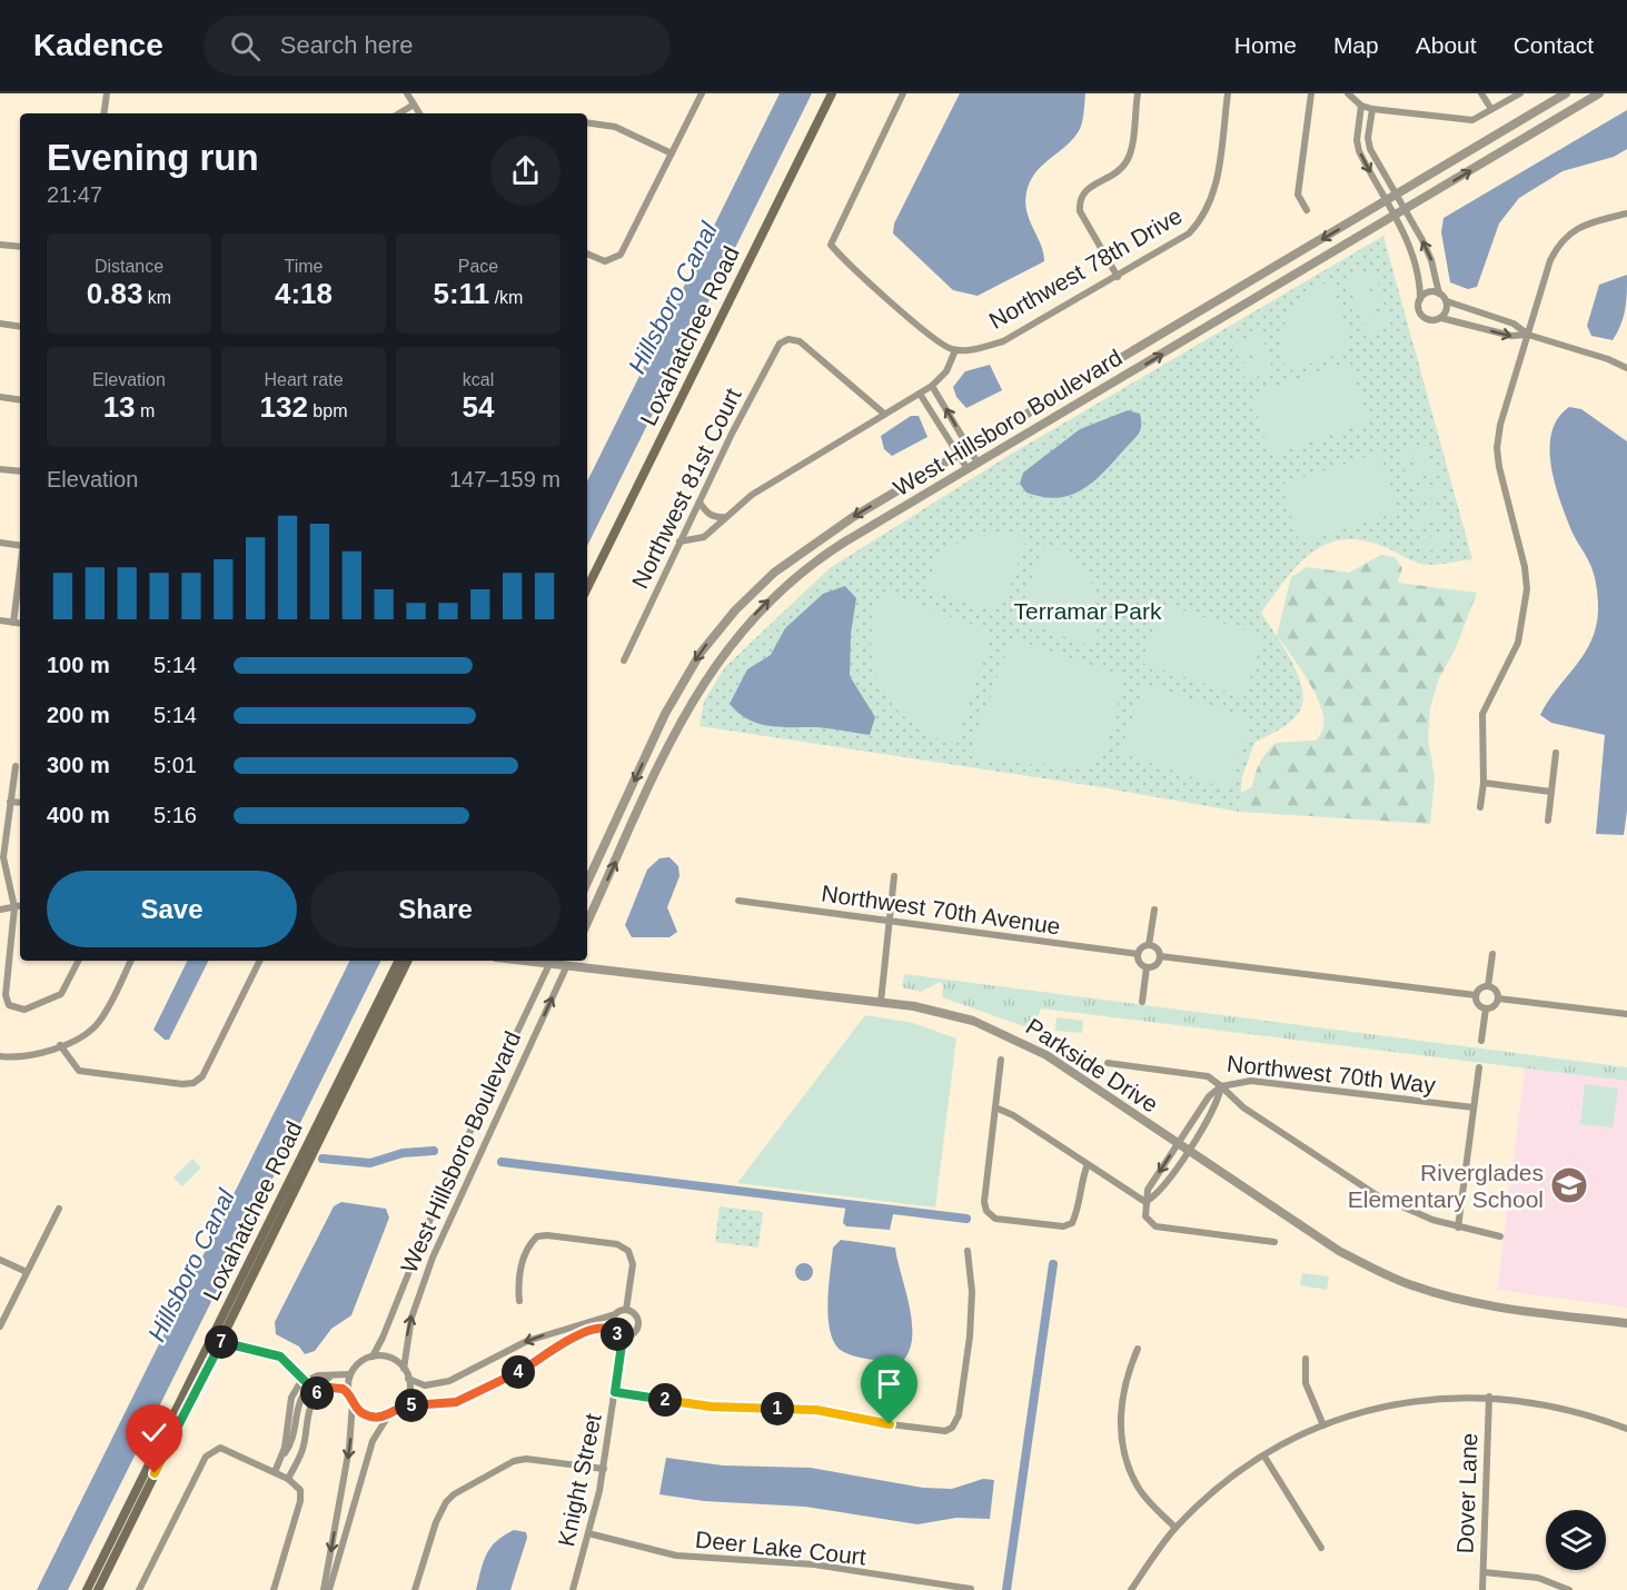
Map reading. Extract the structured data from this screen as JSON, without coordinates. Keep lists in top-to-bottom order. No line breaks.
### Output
{"streets":{"main road":["Loxahatchee Road"],"street":["Northwest 78th Drive","West Hillsboro Boulevard","Northwest 81st Court","Northwest 70th Avenue","Parkside Drive","Northwest 70th Way","Knight Street","Dover Lane","Deer Lake Court"]},"crossings":[["West Hillsboro Boulevard","Parkside Drive"],["Knight Street","Deer Lake Court"]],"water":["Hillsboro Canal"],"parks":["Terramar Park"],"places":{"school or university":["Riverglades Elementary School"]},"page":{"header":"Kadence","search":"Search here","nav":["Home","Map","About","Contact"],"heading":["Evening run","21:47"],"stats":[["Distance","0.83 km"],["Time","4:18"],["Pace","5:11 /km"],["Elevation","13 m"],["Heart rate","132 bpm"],["kcal","54"]],"chart":["Elevation","147–159 m"],"list":[{"name":"100 m","note":"5:14"},{"name":"200 m","note":"5:14"},{"name":"300 m","note":"5:01"},{"name":"400 m","note":"5:16"}],"buttons":["Save","Share"],"pins":["3","7","4","6","2","5","1"]}}
